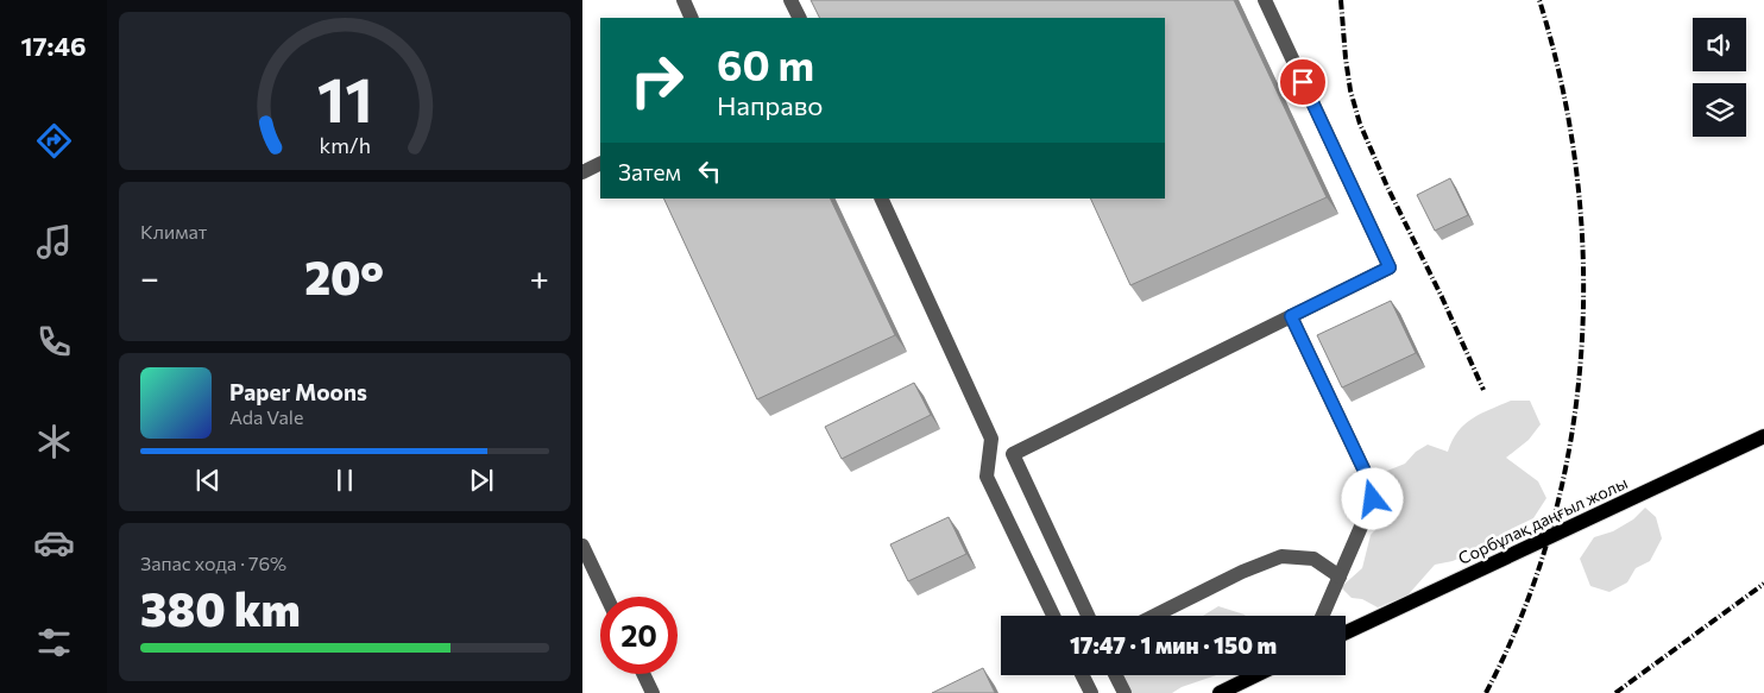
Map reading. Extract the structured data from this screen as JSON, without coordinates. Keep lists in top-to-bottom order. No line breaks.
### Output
{"streets":{"main road":["Сорбұлақ даңғыл жолы"]},"page":{"tabs":"17:46","turn":["60 m","Направо"],"then":"Затем","tile":["Климат",["Запас хода · 76%","380 km"]],"heat":["−","20°","+"],"song":["Paper Moons","Ada Vale"],"limit":"20","trip":"17:47 · 1 мин · 150 m","gauge":["11","km/h"]}}
